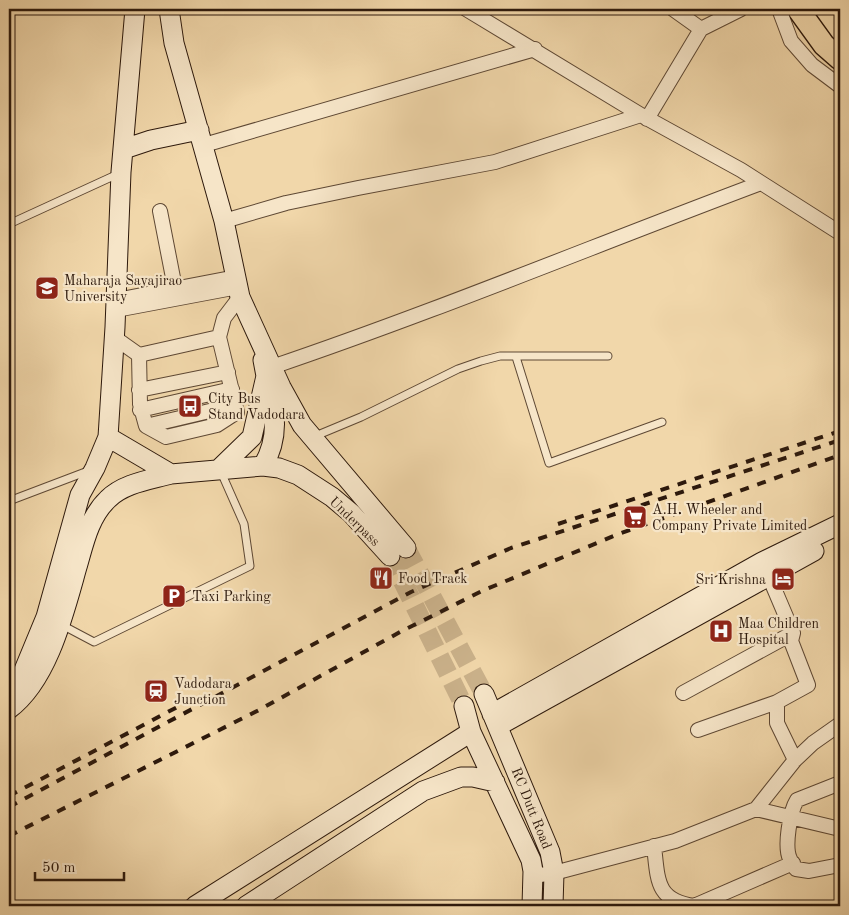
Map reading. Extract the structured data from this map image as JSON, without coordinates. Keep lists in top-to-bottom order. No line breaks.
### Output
{"streets":{"main road":["Underpass","RC Dutt Road"]},"places":{"school or university":["Maharaja Sayajirao University"],"bus stop":["City Bus Stand Vadodara"],"supermarket":["A.H. Wheeler and Company Private Limited"],"restaurant":["Food Track"],"hotel":["Sri Krishna"],"parking":["Taxi Parking"],"hospital":["Maa Children Hospital"],"station":["Vadodara Junction"]},"scale_bar":"50 m"}
